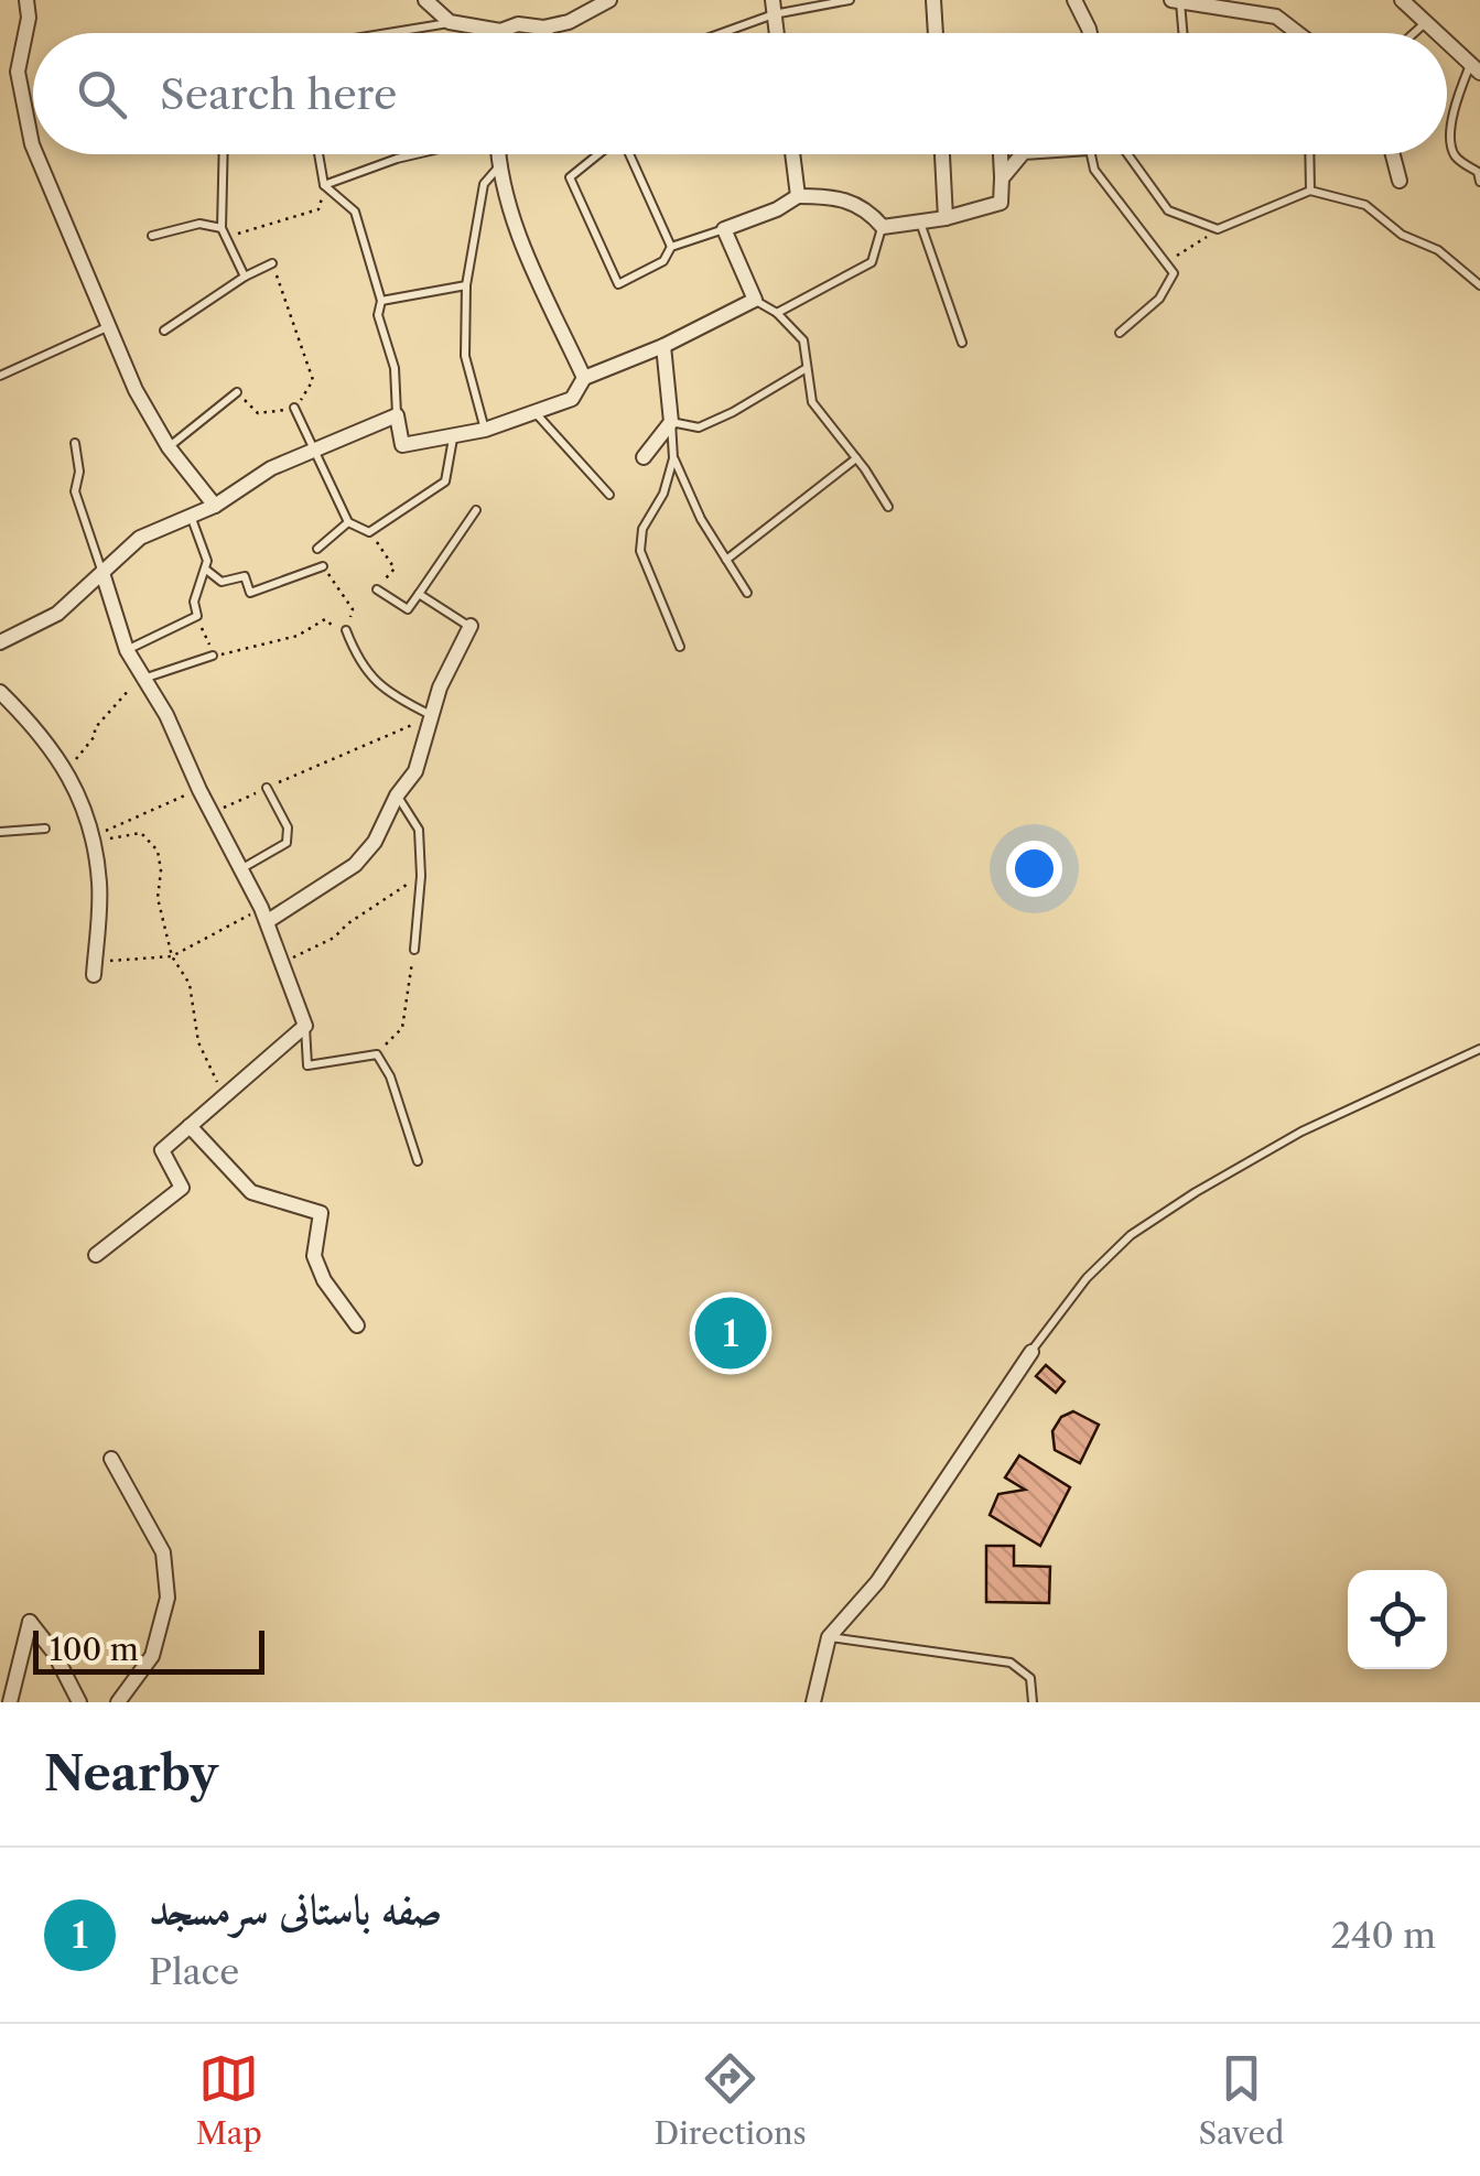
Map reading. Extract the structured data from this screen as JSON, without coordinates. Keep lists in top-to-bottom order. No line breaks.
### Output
{"scale_bar":"100 m","page":{"search":"Search here","pins":"1","scale":"100 m","heading":"Nearby","list":[{"mark":"1","name":"صفه باستانی سرمسجد","note":"Place","value":"240 m"}],"nav":["Map","Directions","Saved"]}}
